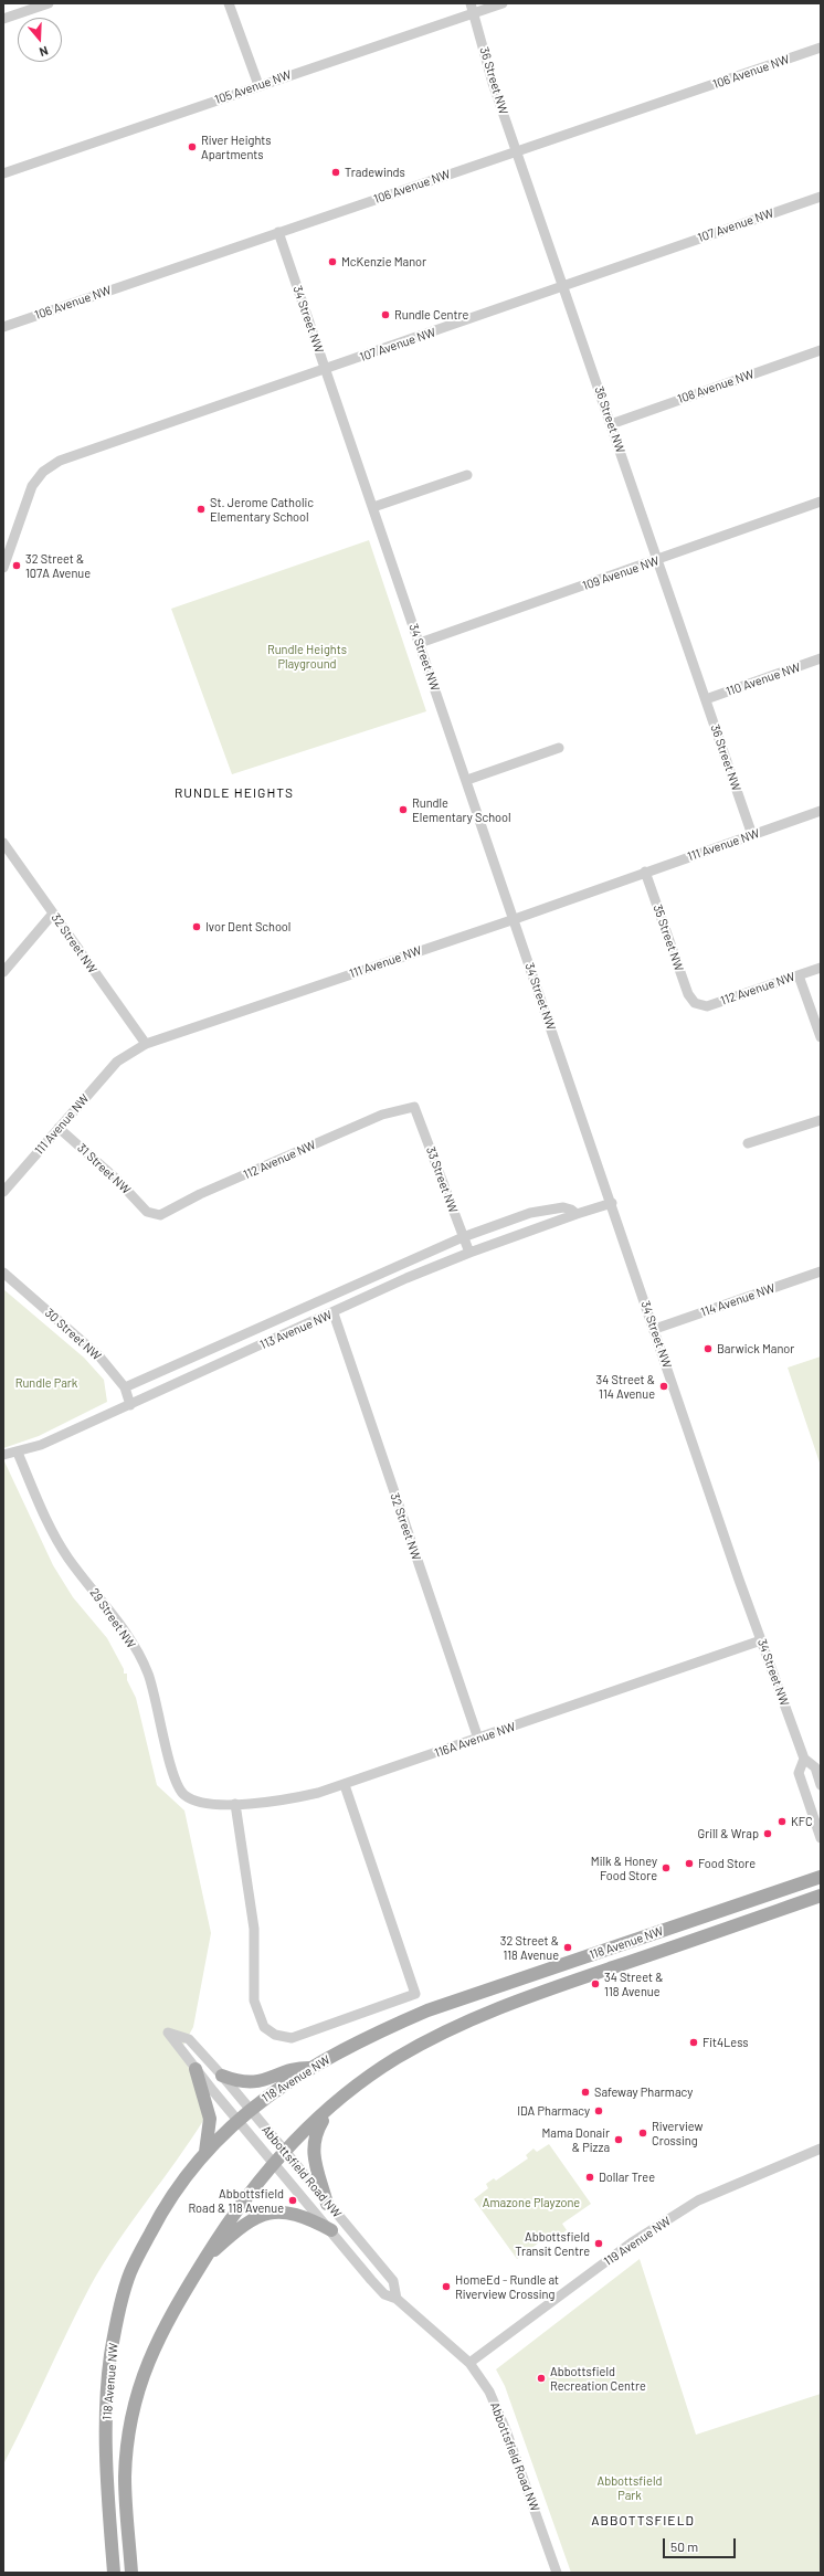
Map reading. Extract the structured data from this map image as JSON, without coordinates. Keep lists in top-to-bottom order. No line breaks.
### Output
{"streets":{"main road":["118 Avenue NW"],"street":["106 Avenue NW","36 Street NW","105 Avenue NW","107 Avenue NW","34 Street NW","108 Avenue NW","109 Avenue NW","110 Avenue NW","111 Avenue NW","35 Street NW","32 Street NW","112 Avenue NW","31 Street NW","33 Street NW","114 Avenue NW","113 Avenue NW","30 Street NW","29 Street NW","116A Avenue NW","Abbottsfield Road NW","119 Avenue NW"]},"crossings":[["106 Avenue NW","36 Street NW"],["106 Avenue NW","34 Street NW"],["36 Street NW","105 Avenue NW"],["36 Street NW","107 Avenue NW"],["36 Street NW","108 Avenue NW"],["36 Street NW","109 Avenue NW"],["36 Street NW","110 Avenue NW"],["36 Street NW","111 Avenue NW"],["107 Avenue NW","34 Street NW"],["34 Street NW","109 Avenue NW"],["34 Street NW","111 Avenue NW"],["34 Street NW","114 Avenue NW"],["34 Street NW","113 Avenue NW"],["34 Street NW","116A Avenue NW"],["111 Avenue NW","35 Street NW"],["111 Avenue NW","32 Street NW"],["111 Avenue NW","31 Street NW"],["35 Street NW","112 Avenue NW"],["32 Street NW","113 Avenue NW"],["32 Street NW","116A Avenue NW"],["112 Avenue NW","31 Street NW"],["112 Avenue NW","33 Street NW"],["33 Street NW","113 Avenue NW"],["113 Avenue NW","30 Street NW"],["113 Avenue NW","29 Street NW"],["29 Street NW","116A Avenue NW"],["118 Avenue NW","Abbottsfield Road NW"],["Abbottsfield Road NW","119 Avenue NW"]],"districts":["RUNDLE HEIGHTS","ABBOTTSFIELD"],"parks":["Rundle Heights Playground","Rundle Park","Amazone Playzone","Abbottsfield Park"],"places":["River Heights Apartments","Tradewinds","McKenzie Manor","Rundle Centre","St. Jerome Catholic Elementary School","32 Street & 107A Avenue","Rundle Elementary School","Ivor Dent School","Barwick Manor","34 Street & 114 Avenue","KFC","Grill & Wrap","Food Store","Milk & Honey Food Store","32 Street & 118 Avenue","34 Street & 118 Avenue","Fit4Less","Safeway Pharmacy","IDA Pharmacy","Riverview Crossing","Mama Donair & Pizza","Dollar Tree","Abbottsfield Road & 118 Avenue","Abbottsfield Transit Centre","HomeEd - Rundle at Riverview Crossing","Abbottsfield Recreation Centre"],"scale_bar":"50 m","north":"bottom"}
